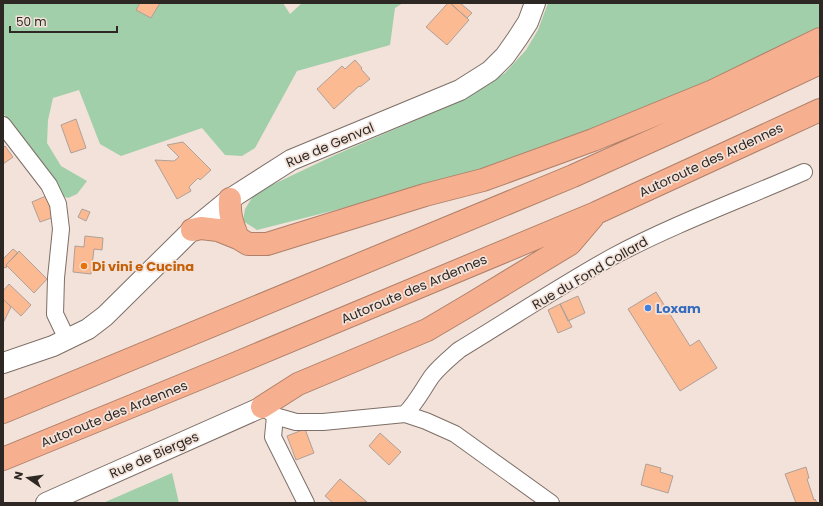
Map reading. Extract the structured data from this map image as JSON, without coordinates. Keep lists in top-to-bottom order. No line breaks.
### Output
{"streets":{"highway":["Autoroute des Ardennes"],"street":["Rue de Genval","Rue du Fond Collard","Rue de Bierges"]},"places":["Di vini e Cucina","Loxam"],"scale_bar":"50 m","north":"left"}
